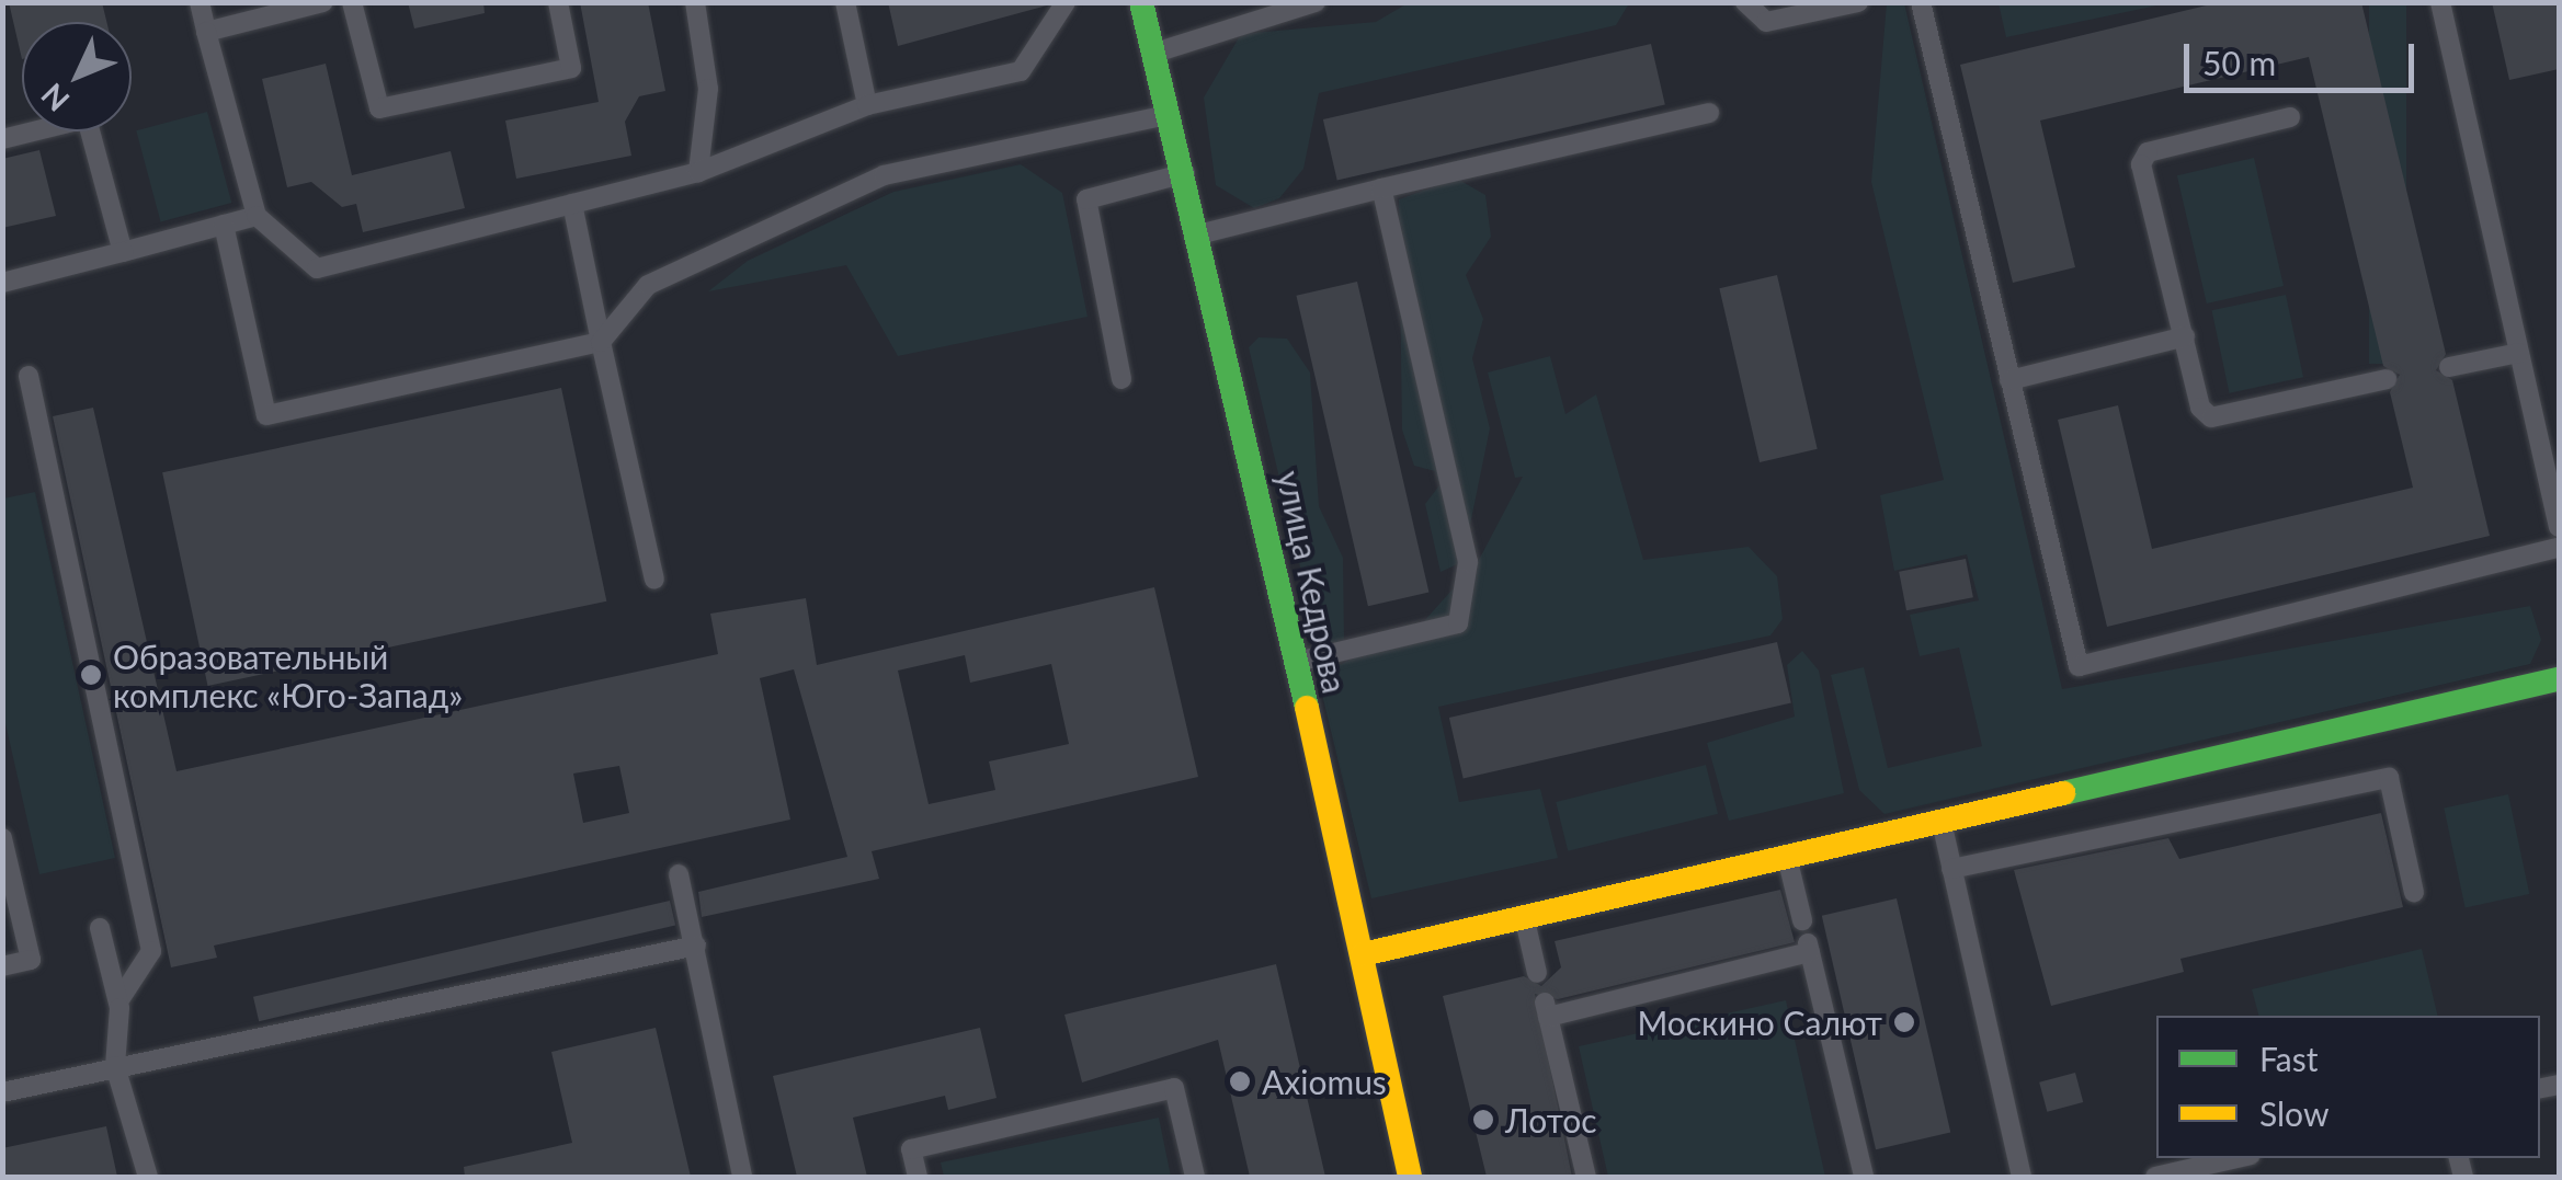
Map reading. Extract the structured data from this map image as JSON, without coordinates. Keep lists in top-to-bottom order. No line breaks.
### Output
{"streets":{"street":["улица Кедрова"]},"places":["Образовательный комплекс «Юго-Запад»","Москино Салют","Axiomus","Лотос"],"legend":["Fast","Slow"],"scale_bar":"50 m","north":"bottom left"}
